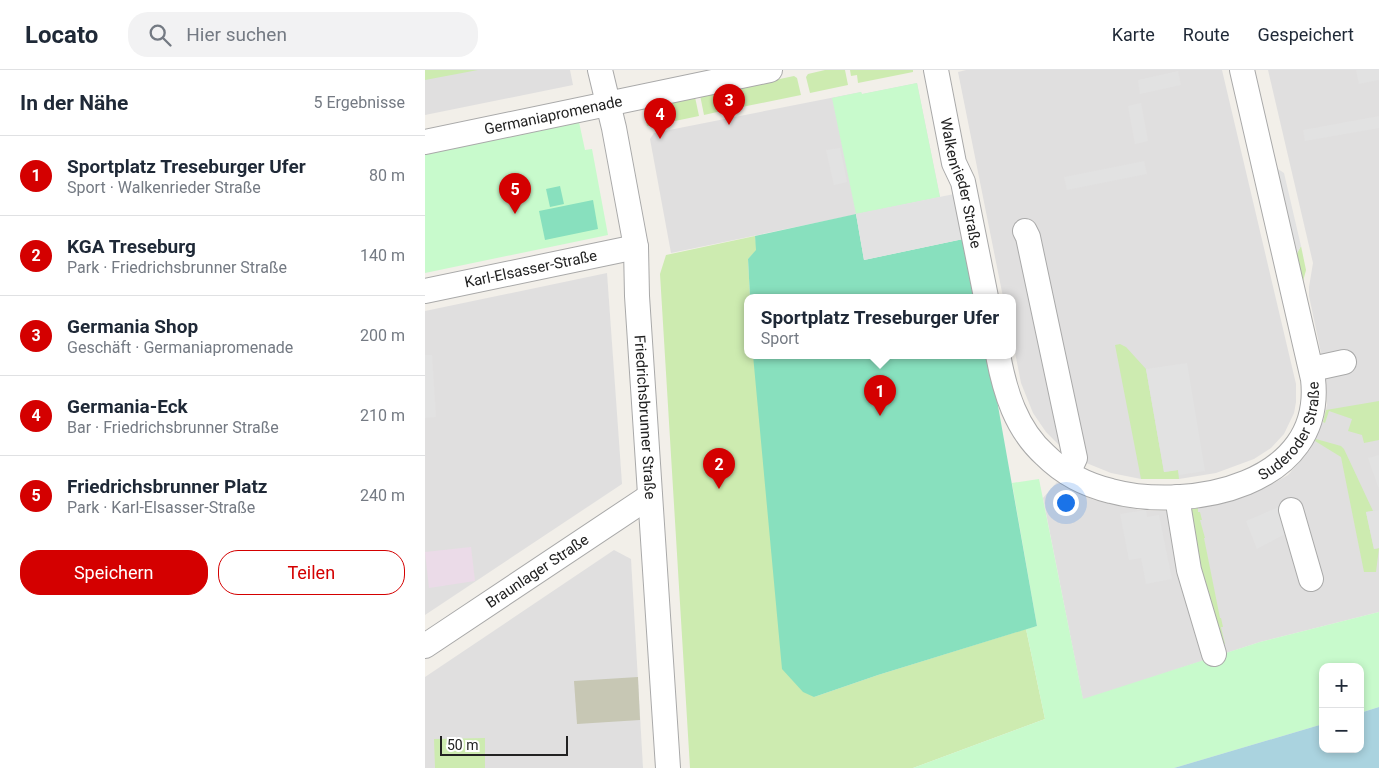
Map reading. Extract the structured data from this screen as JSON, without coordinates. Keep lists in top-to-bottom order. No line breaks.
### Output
{"streets":{"street":["Germaniapromenade","Walkenrieder Straße","Karl-Elsasser-Straße","Friedrichsbrunner Straße","Suderoder Straße","Braunlager Straße"]},"crossings":[["Germaniapromenade","Friedrichsbrunner Straße"],["Karl-Elsasser-Straße","Friedrichsbrunner Straße"],["Friedrichsbrunner Straße","Braunlager Straße"]],"scale_bar":"50 m","page":{"header":"Locato","search":"Hier suchen","nav":["Karte","Route","Gespeichert"],"heading":["In der Nähe","5 Ergebnisse"],"pins":["3","4","5","1","2"],"list":[{"mark":"1","name":"Sportplatz Treseburger Ufer","note":"Sport · Walkenrieder Straße","value":"80 m"},{"mark":"2","name":"KGA Treseburg","note":"Park · Friedrichsbrunner Straße","value":"140 m"},{"mark":"3","name":"Germania Shop","note":"Geschäft · Germaniapromenade","value":"200 m"},{"mark":"4","name":"Germania-Eck","note":"Bar · Friedrichsbrunner Straße","value":"210 m"},{"mark":"5","name":"Friedrichsbrunner Platz","note":"Park · Karl-Elsasser-Straße","value":"240 m"}],"popup":["Sportplatz Treseburger Ufer","Sport"],"buttons":["Speichern","Teilen"],"map_buttons":["+","−"],"scale":"50 m"}}
